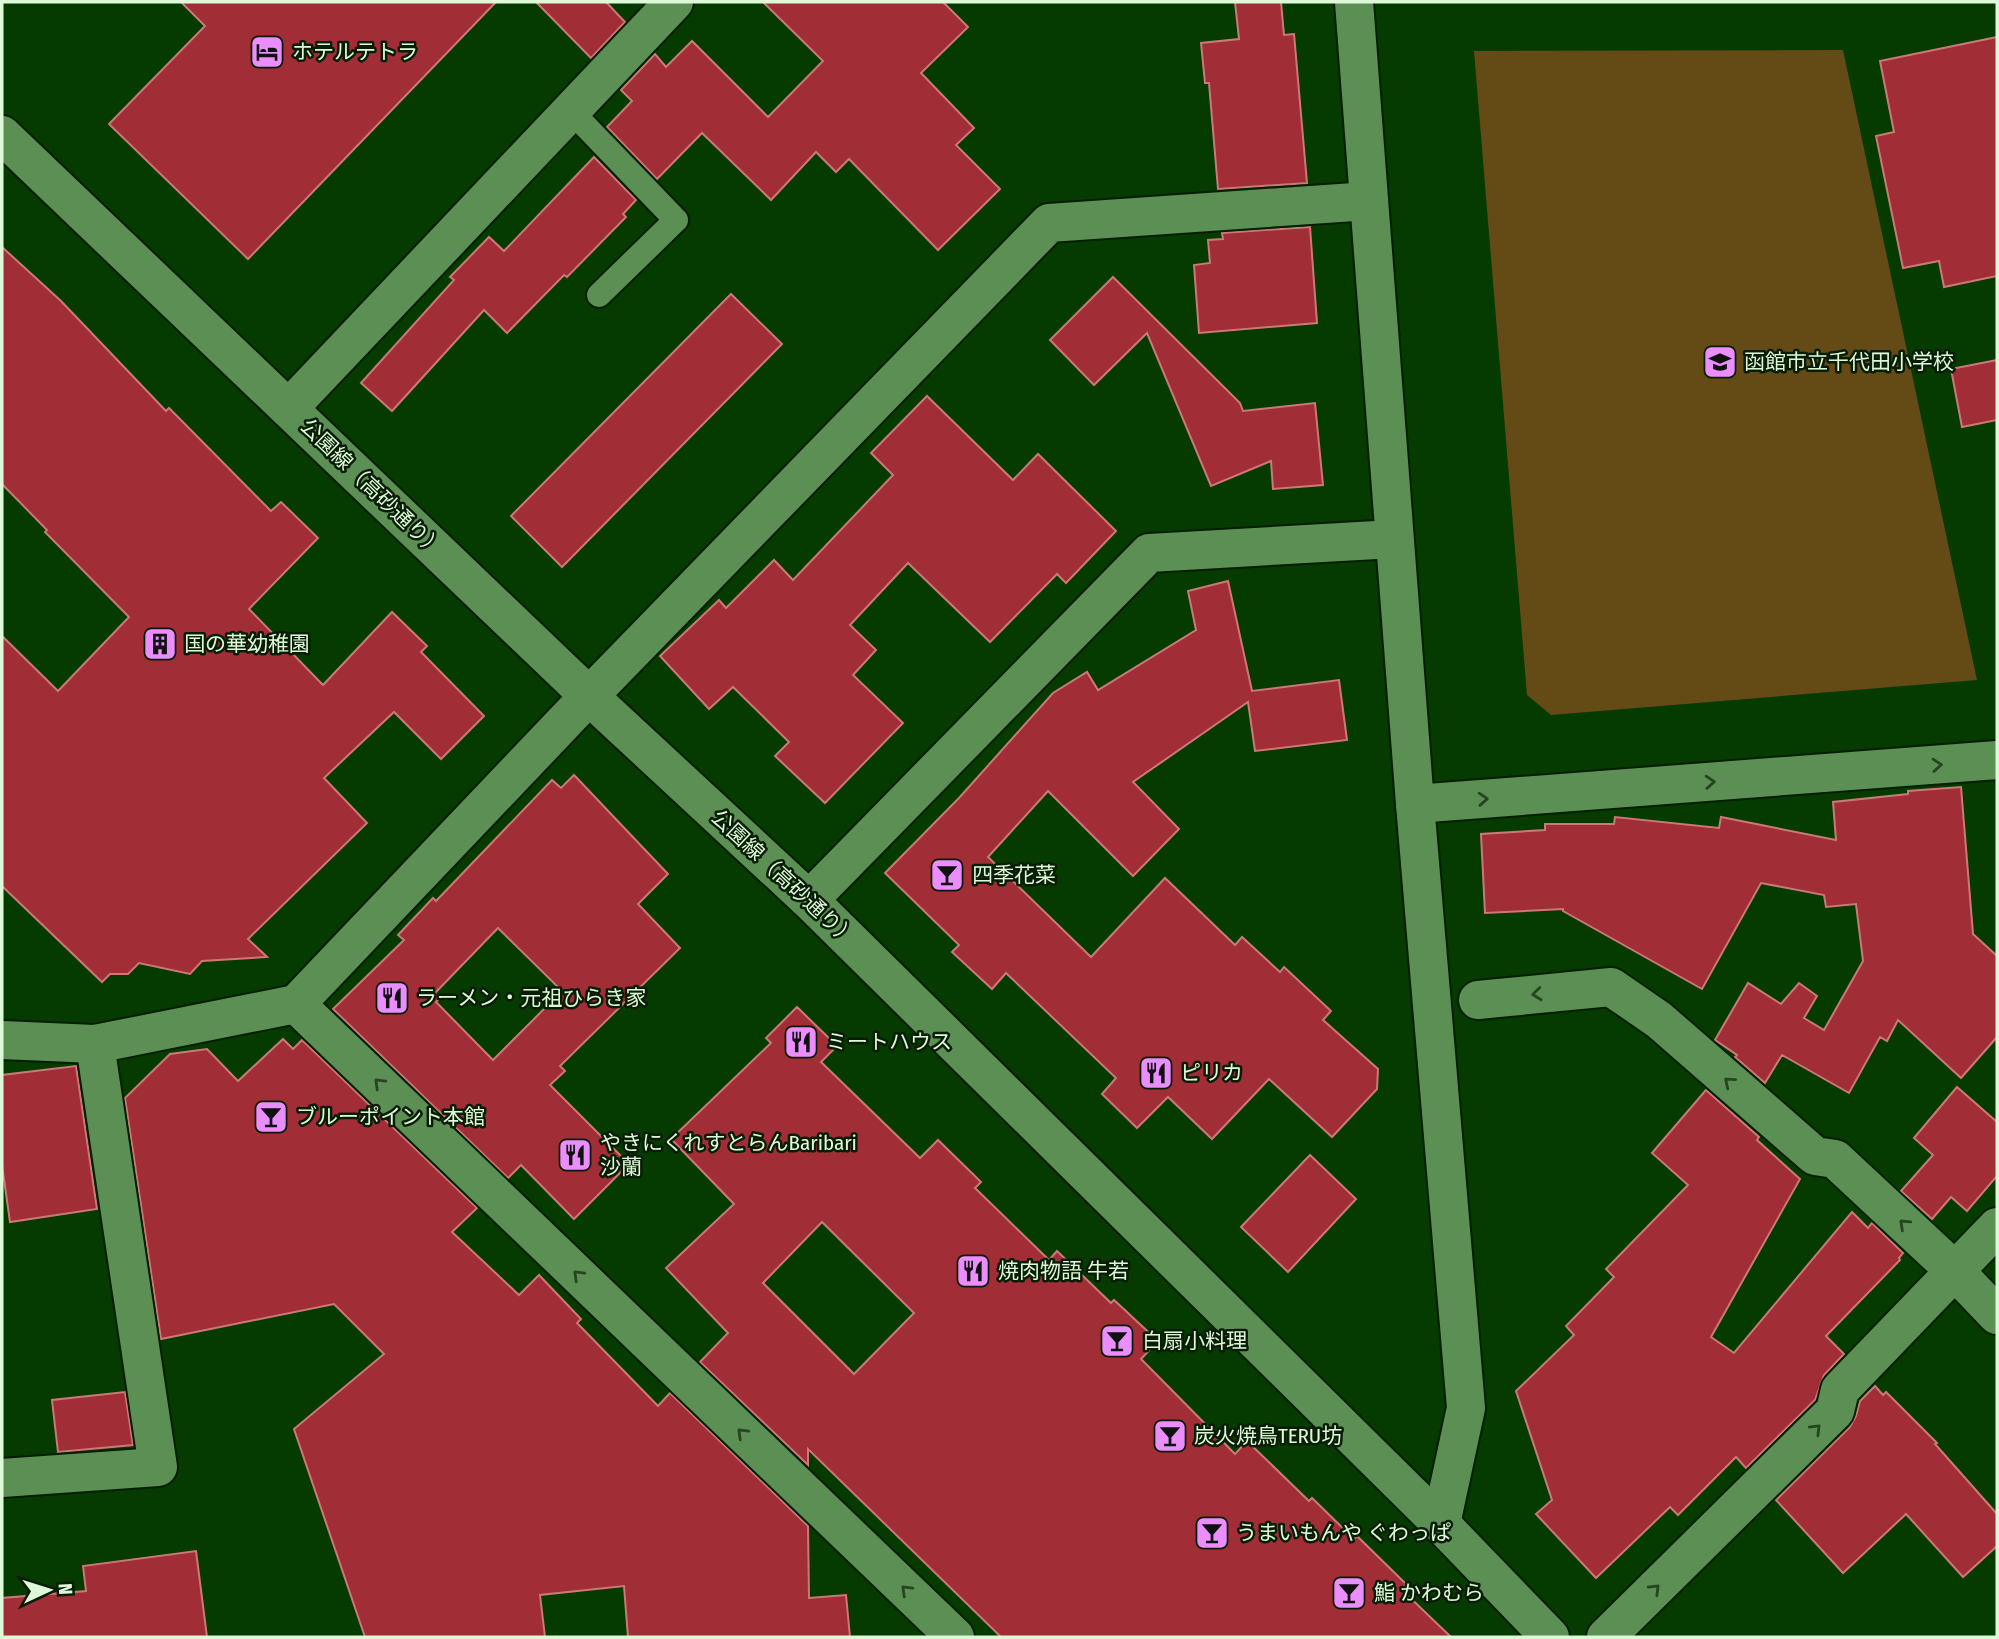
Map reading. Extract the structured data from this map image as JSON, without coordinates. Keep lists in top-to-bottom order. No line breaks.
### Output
{"streets":{"street":["公園線（高砂通り）"]},"places":{"hotel":["ホテルテトラ"],"school or university":["函館市立千代田小学校"],"building":["国の華幼稚園"],"bar":["四季花菜","ブルーポイント本館","白扇小料理","炭火焼鳥TERU坊","うまいもんや ぐわっぱ","鮨 かわむら"],"restaurant":["ラーメン・元祖ひらき家","ミートハウス","ピリカ","やきにくれすとらんBaribari 沙蘭","焼肉物語 牛若"]},"north":"right"}
